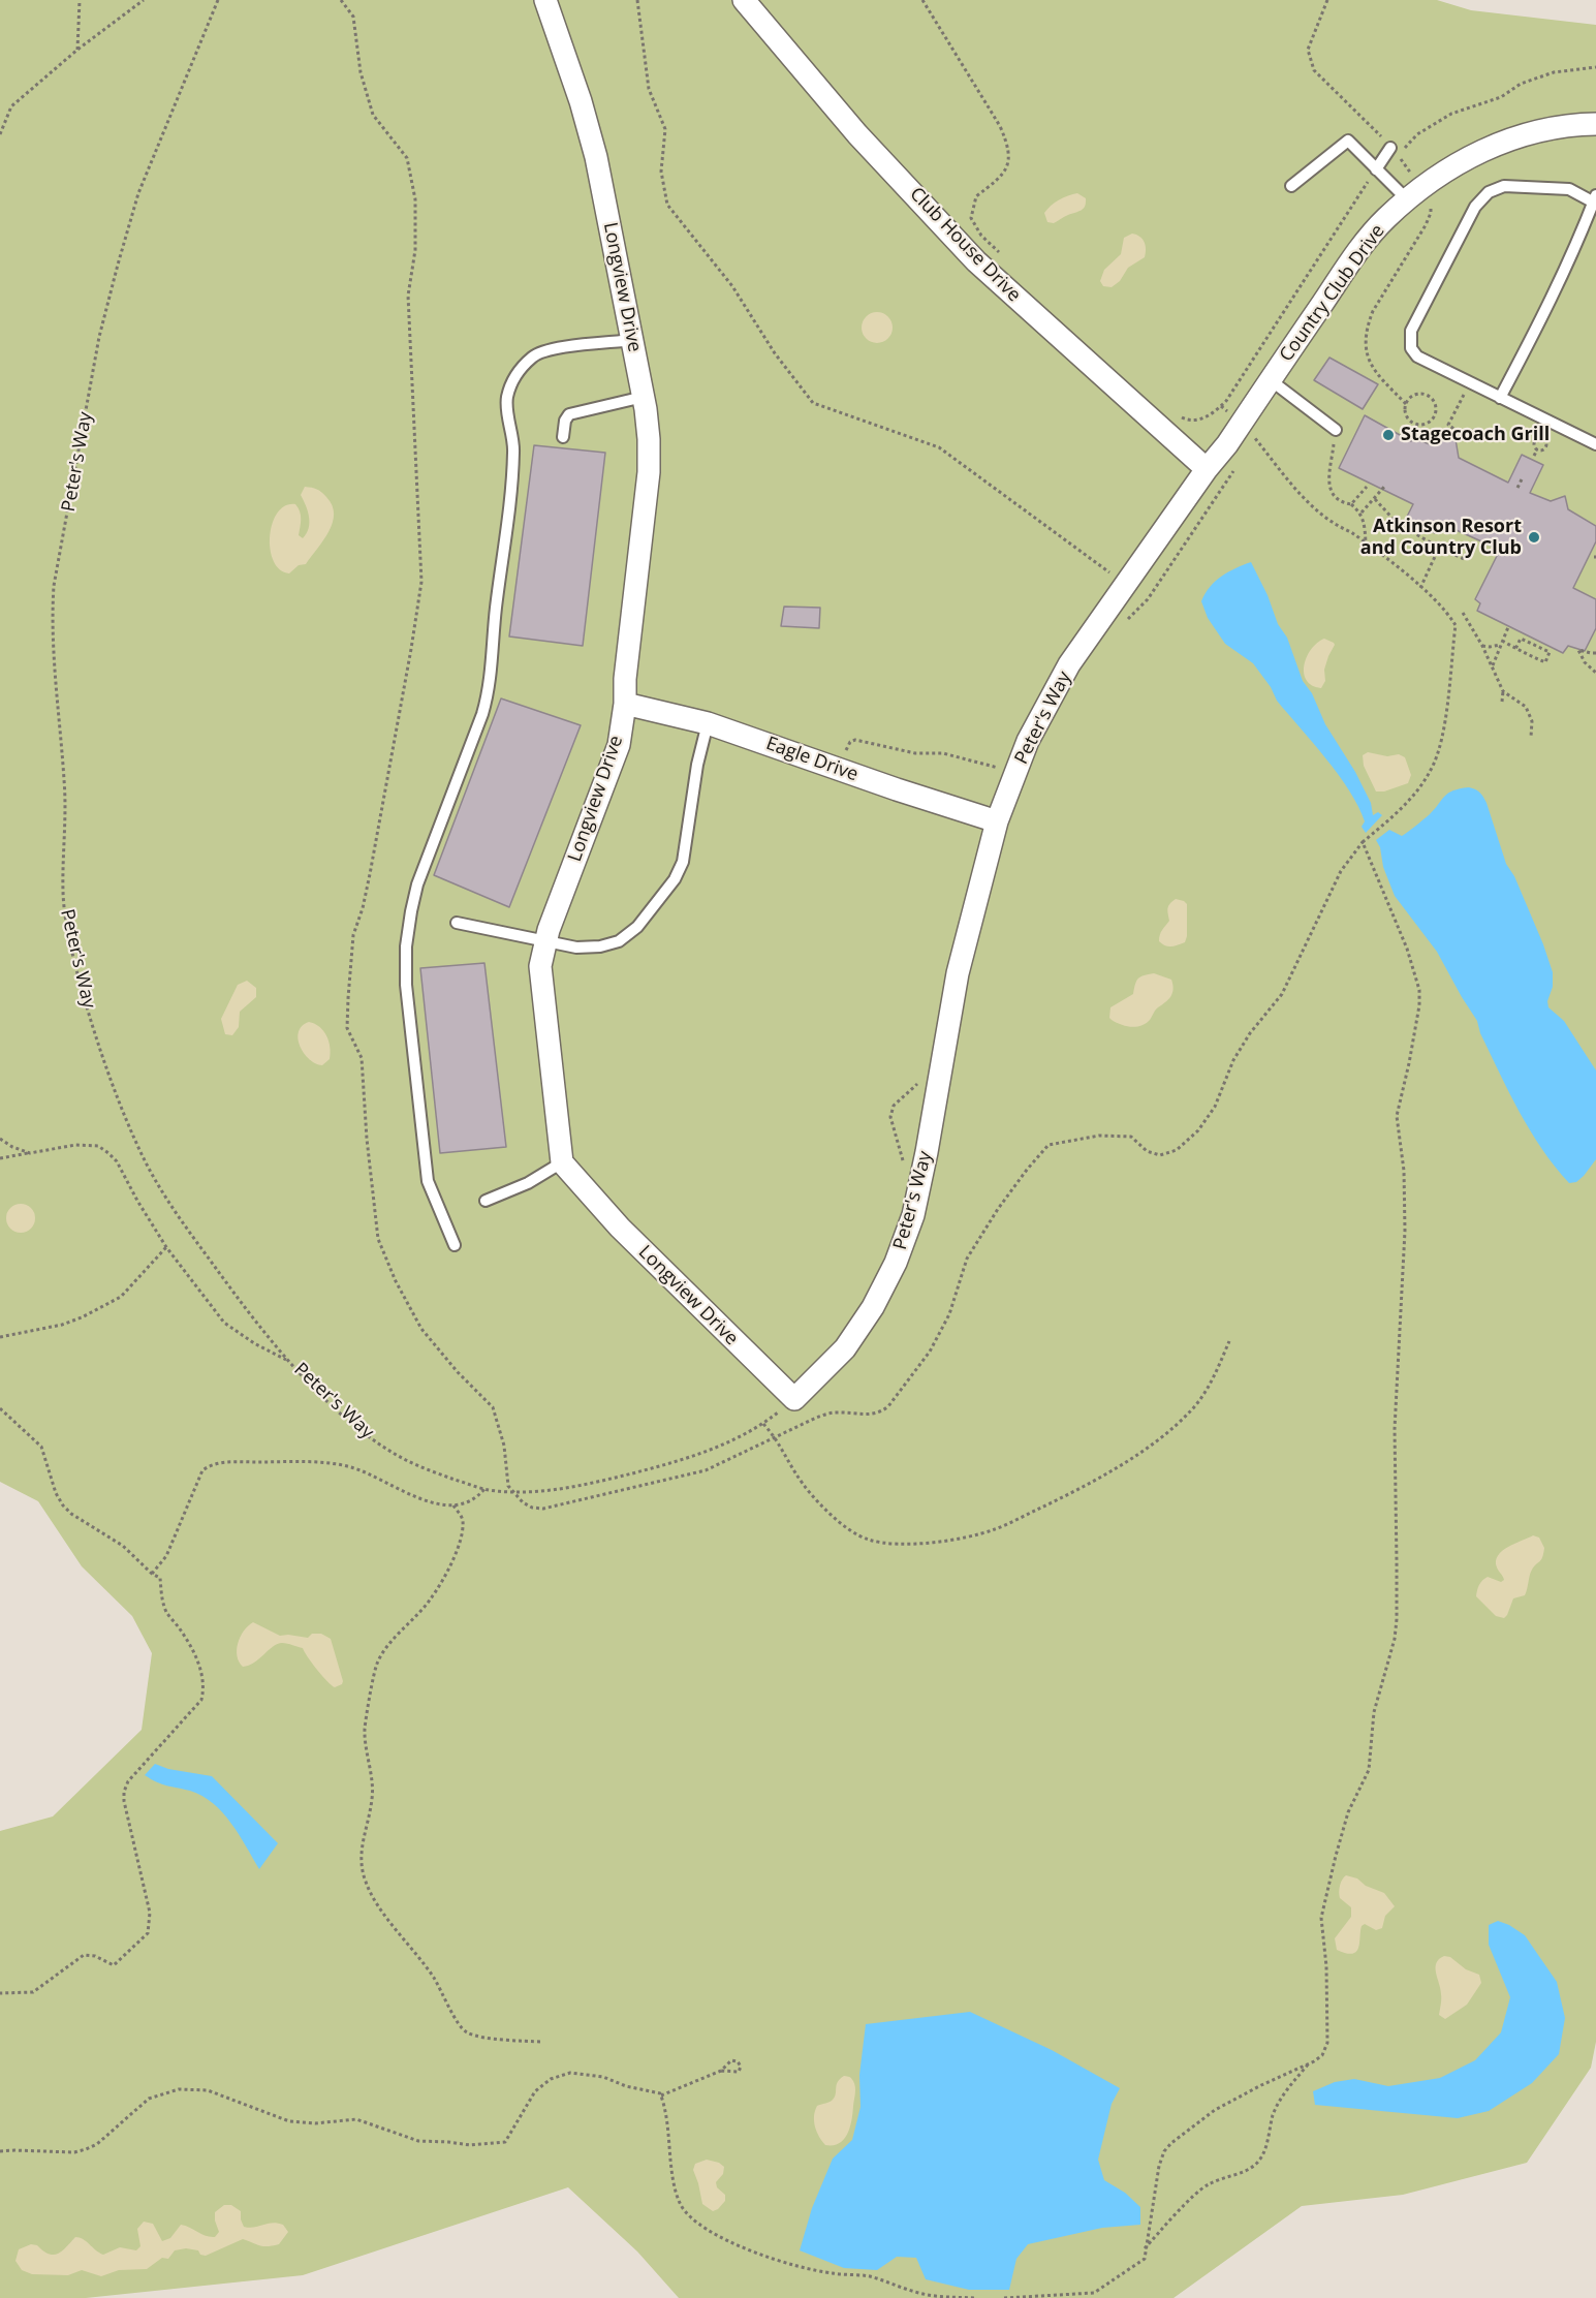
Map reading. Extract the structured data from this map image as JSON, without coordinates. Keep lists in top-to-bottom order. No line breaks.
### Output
{"streets":{"street":["Club House Drive","Longview Drive","Country Club Drive","Peter's Way","Eagle Drive"]},"crossings":[["Club House Drive","Country Club Drive"],["Club House Drive","Peter's Way"],["Longview Drive","Peter's Way"],["Longview Drive","Eagle Drive"],["Country Club Drive","Peter's Way"],["Peter's Way","Eagle Drive"]],"places":["Stagecoach Grill","Atkinson Resort and Country Club"]}
